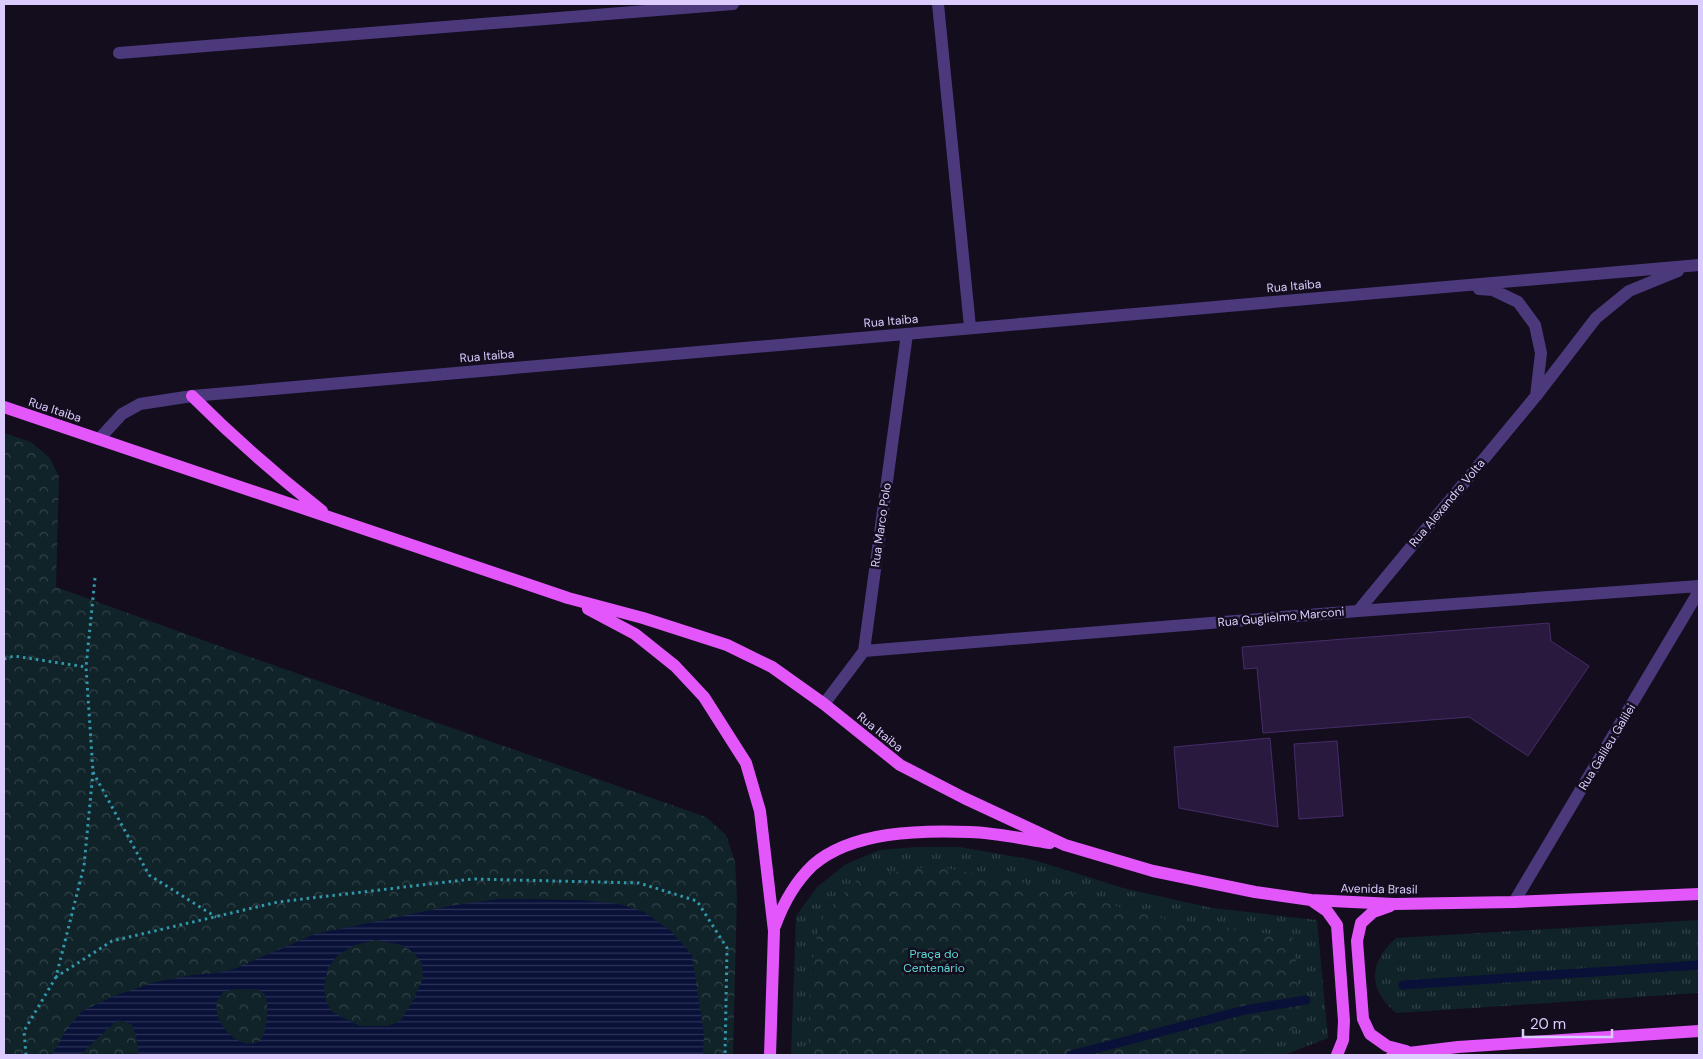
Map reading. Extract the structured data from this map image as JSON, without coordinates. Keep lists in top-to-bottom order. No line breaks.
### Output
{"streets":{"main road":["Rua Itaiba","Avenida Brasil"],"street":["Rua Alexandre Volta","Rua Marco Polo","Rua Guglielmo Marconi","Rua Galileu Galilei"]},"crossings":[["Rua Itaiba","Rua Alexandre Volta"],["Rua Itaiba","Rua Marco Polo"],["Rua Itaiba","Avenida Brasil"],["Rua Alexandre Volta","Rua Guglielmo Marconi"],["Rua Marco Polo","Rua Guglielmo Marconi"],["Rua Galileu Galilei","Avenida Brasil"]],"parks":["Praça do Centenário"],"scale_bar":"20 m"}
